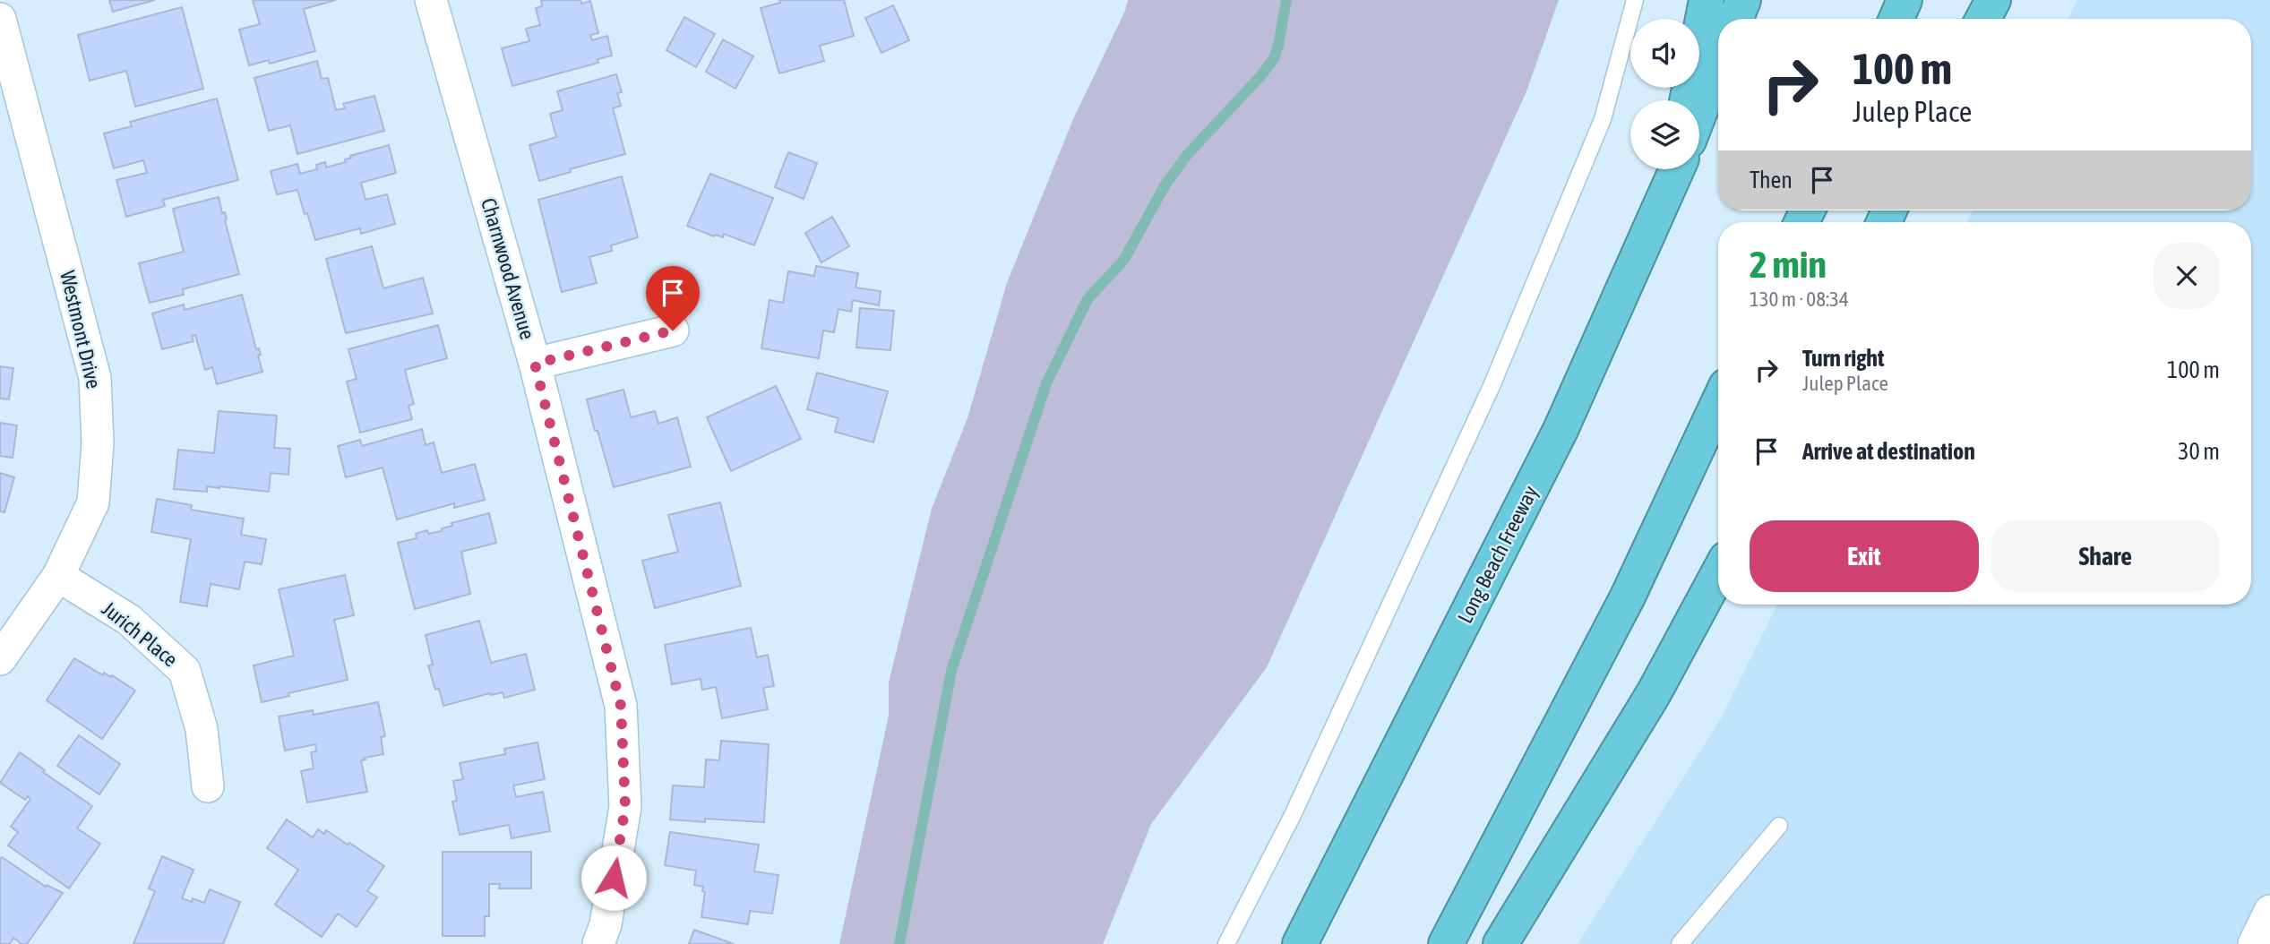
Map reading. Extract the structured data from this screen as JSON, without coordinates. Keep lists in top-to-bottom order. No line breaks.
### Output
{"streets":{"highway":["Long Beach Freeway"],"street":["Charnwood Avenue","Westmont Drive","Jurich Place"]},"crossings":[["Westmont Drive","Jurich Place"]],"page":{"turn":["100 m","Julep Place"],"then":"Then","heading":["2 min","130 m · 08:34"],"list":[{"name":"Turn right","note":"Julep Place","value":"100 m"},{"name":"Arrive at destination","value":"30 m"}],"buttons":["Exit","Share"]}}
